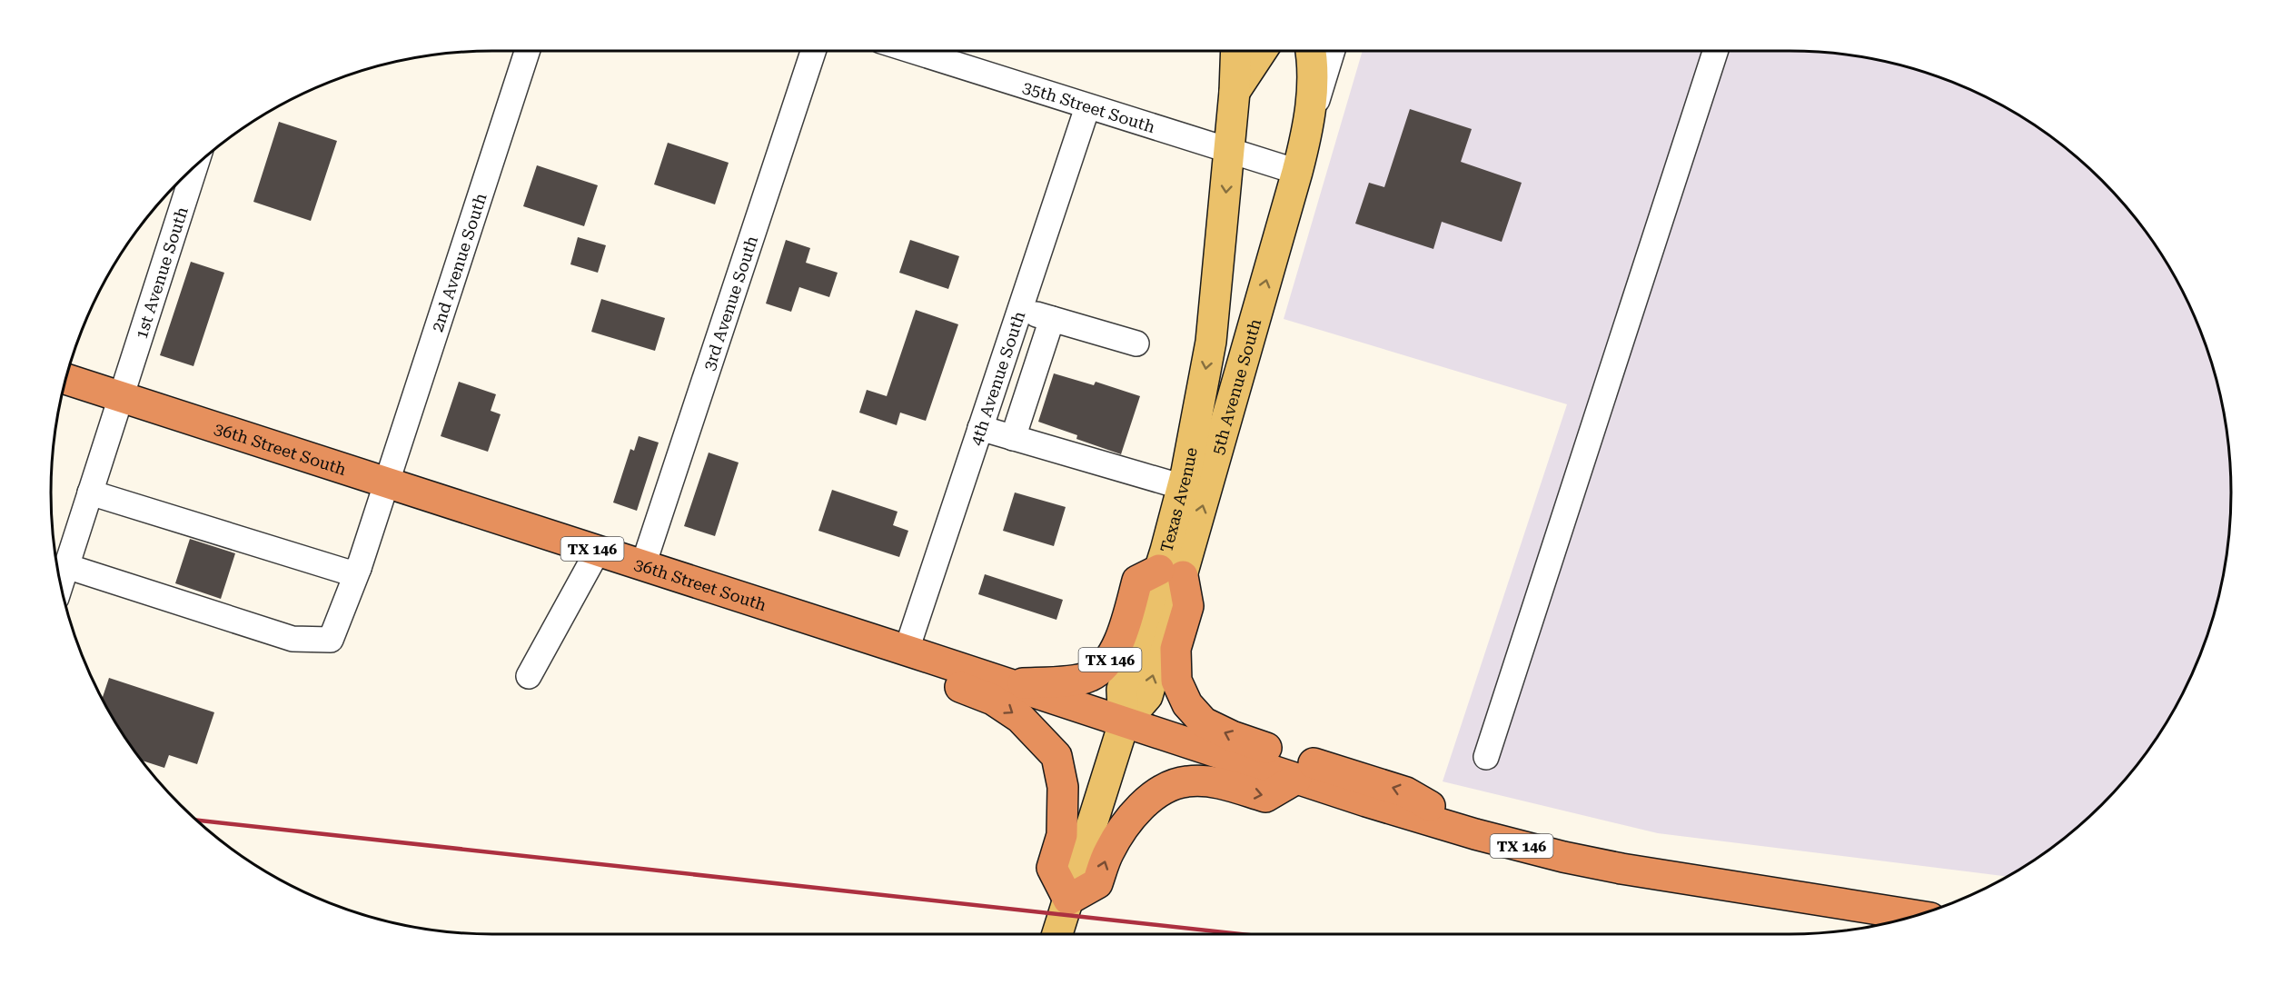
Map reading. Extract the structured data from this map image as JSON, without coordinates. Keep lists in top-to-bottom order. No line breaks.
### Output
{"streets":{"highway":["36th Street South","TX 146"],"main road":["5th Avenue South","Texas Avenue"],"street":["35th Street South","2nd Avenue South","1st Avenue South","3rd Avenue South","4th Avenue South"]},"crossings":[["35th Street South","4th Avenue South"],["35th Street South","5th Avenue South"],["35th Street South","Texas Avenue"],["2nd Avenue South","1st Avenue South"],["2nd Avenue South","36th Street South"],["1st Avenue South","36th Street South"],["3rd Avenue South","36th Street South"],["4th Avenue South","36th Street South"],["5th Avenue South","36th Street South"],["5th Avenue South","Texas Avenue"],["5th Avenue South","TX 146"],["36th Street South","TX 146"],["Texas Avenue","TX 146"]],"one_way":["5th Avenue South","Texas Avenue"]}
